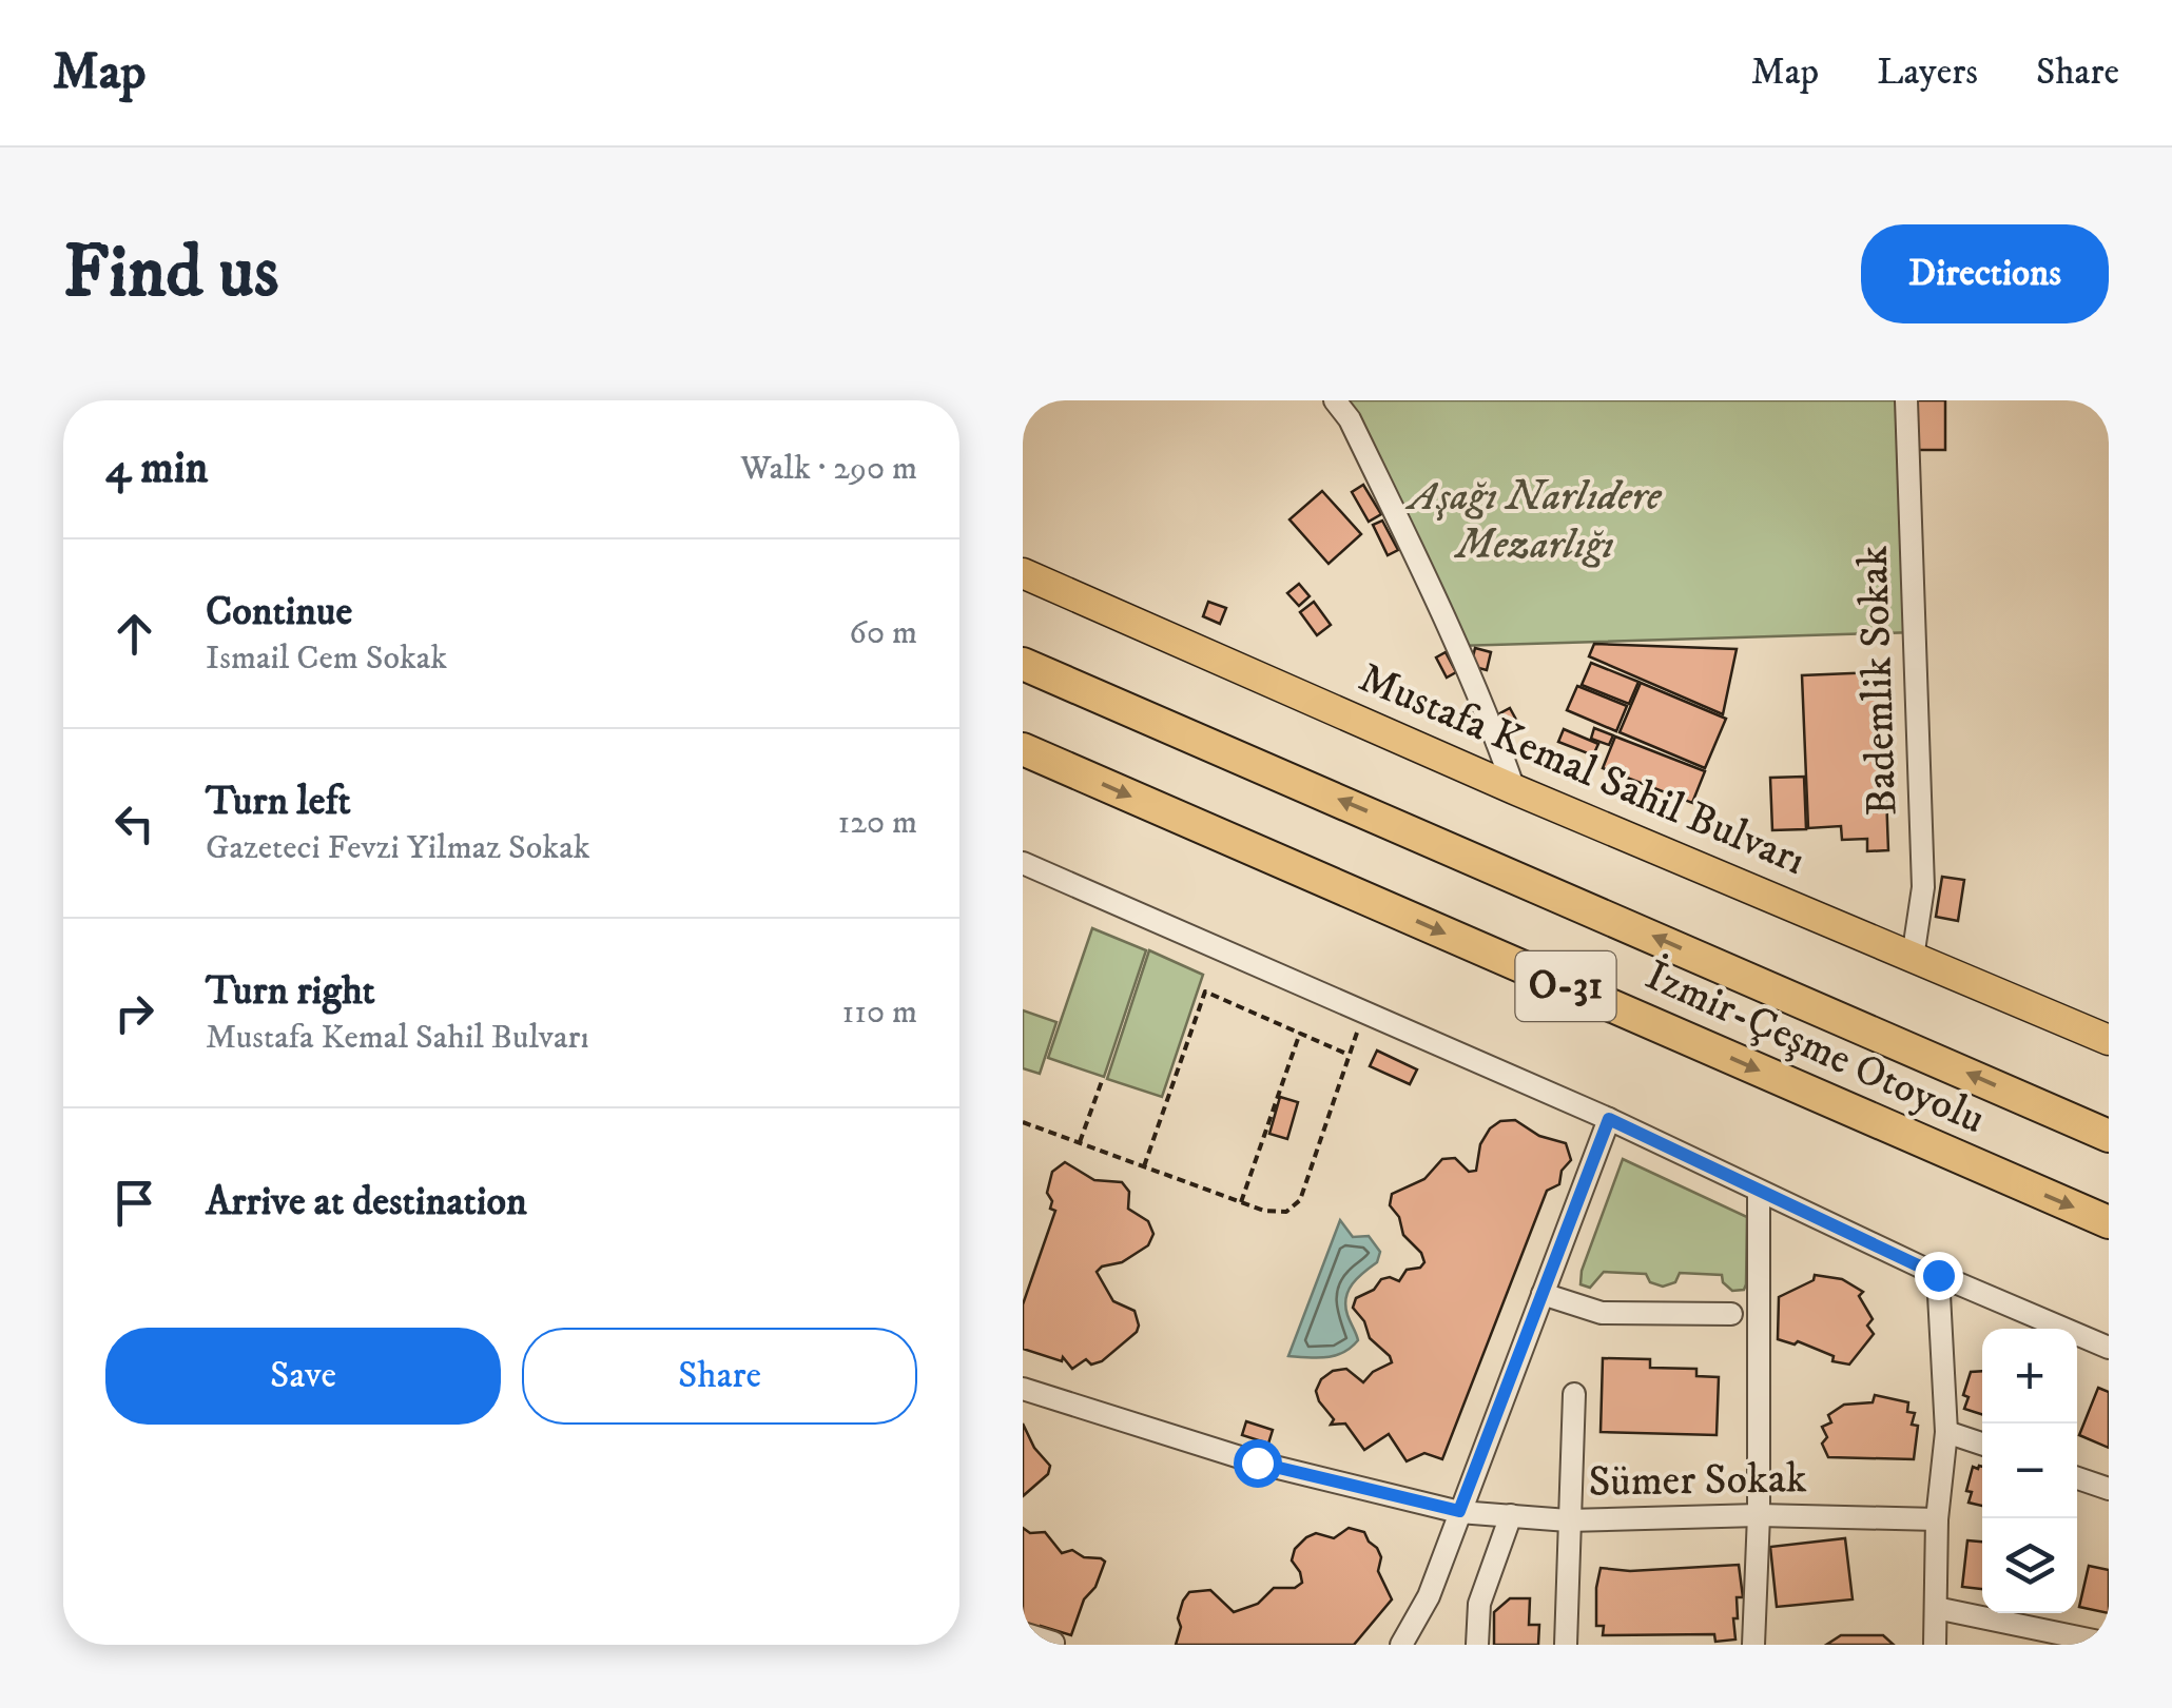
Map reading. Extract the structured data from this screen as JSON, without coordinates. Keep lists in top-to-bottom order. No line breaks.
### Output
{"streets":{"highway":["O-31","İzmir-Çeşme Otoyolu"],"main road":["Mustafa Kemal Sahil Bulvarı"],"street":["Bademlik Sokak","Sümer Sokak"]},"crossings":[["Bademlik Sokak","Mustafa Kemal Sahil Bulvarı"]],"parks":["Aşağı Narlıdere Mezarlığı"],"page":{"header":"Map","nav":["Map","Layers","Share"],"buttons":["Directions",["Save","Share"]],"title":"Find us","heading":["4 min","Walk · 290 m"],"list":[["Continue","Ismail Cem Sokak","60 m"],["Turn left","Gazeteci Fevzi Yilmaz Sokak","120 m"],["Turn right","Mustafa Kemal Sahil Bulvarı","110 m"],"Arrive at destination"],"map_buttons":["+","−"]}}
